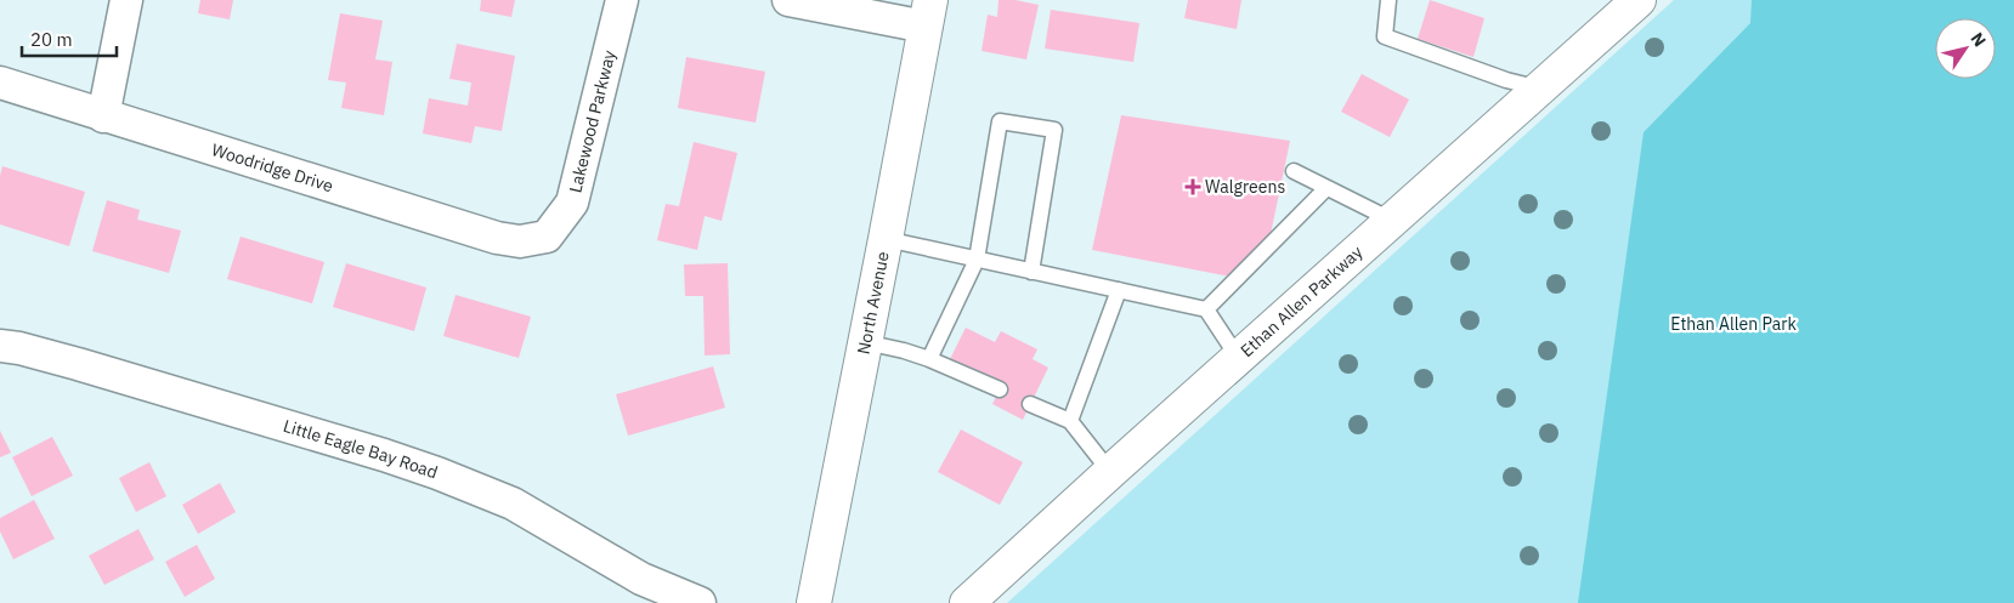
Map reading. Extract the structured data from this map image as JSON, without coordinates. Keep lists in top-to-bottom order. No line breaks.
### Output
{"streets":{"street":["Lakewood Parkway","Woodridge Drive","North Avenue","Ethan Allen Parkway","Little Eagle Bay Road"]},"crossings":[["Lakewood Parkway","Woodridge Drive"]],"parks":["Ethan Allen Park"],"places":{"health":["Walgreens"]},"scale_bar":"20 m","north":"top right"}
